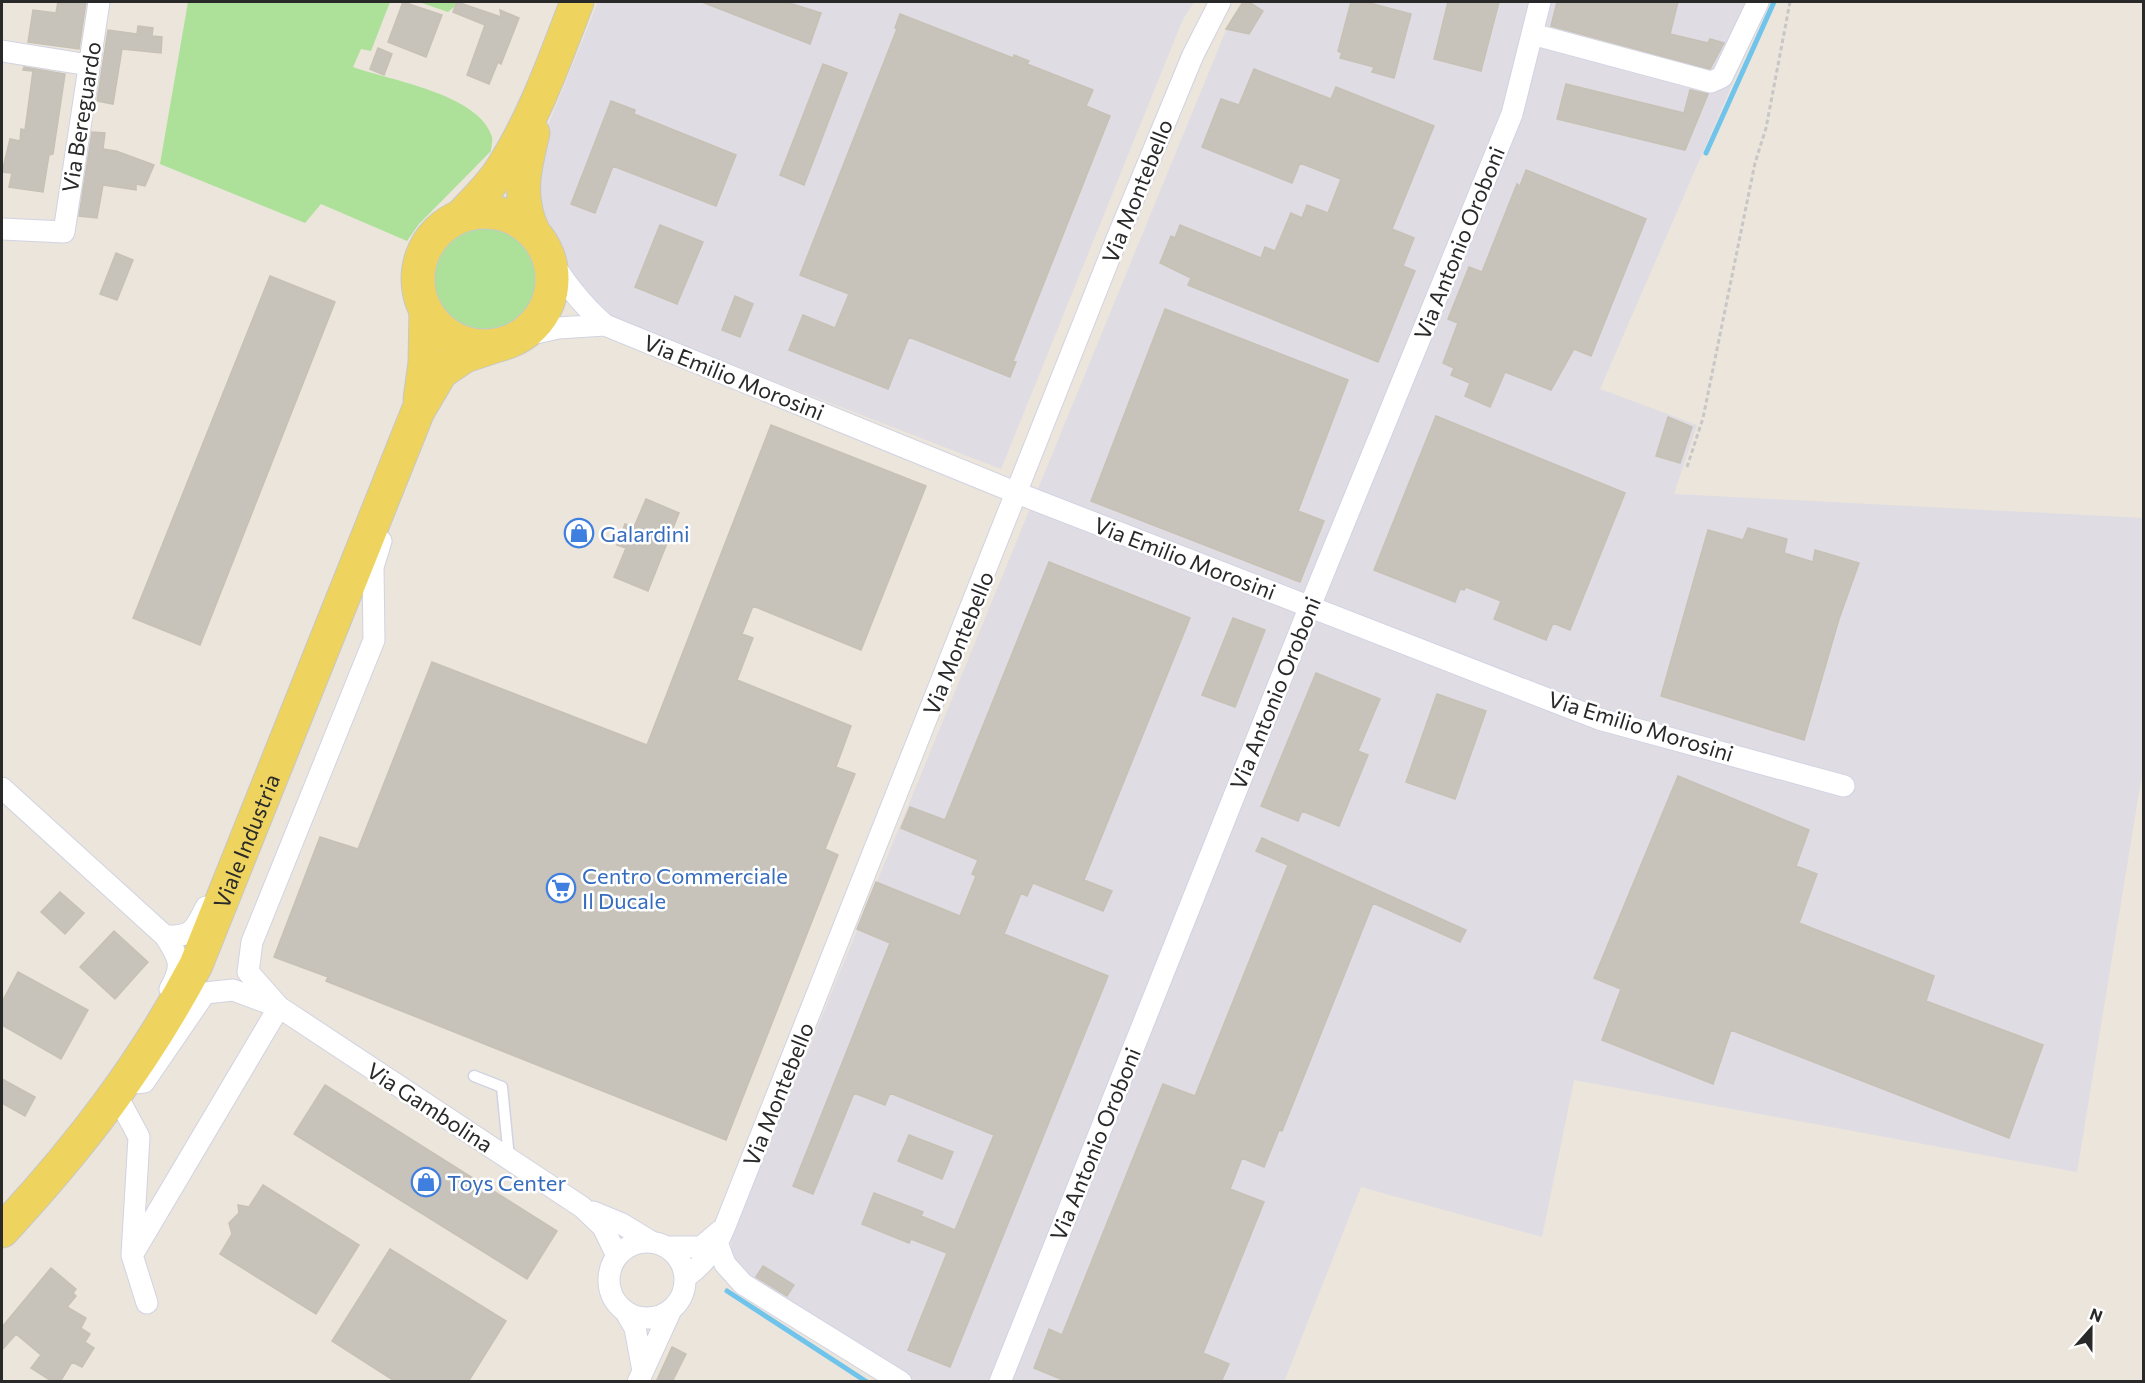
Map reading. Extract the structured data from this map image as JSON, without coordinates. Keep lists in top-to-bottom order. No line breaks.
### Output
{"streets":{"main road":["Viale Industria"],"street":["Via Bereguardo","Via Montebello","Via Antonio Oroboni","Via Emilio Morosini","Via Gambolina"]},"crossings":[["Via Montebello","Via Emilio Morosini"],["Via Montebello","Via Gambolina"],["Via Antonio Oroboni","Via Emilio Morosini"],["Via Emilio Morosini","Viale Industria"]],"places":{"shop":["Galardini","Toys Center"],"supermarket":["Centro Commerciale Il Ducale"]},"north":"top"}
